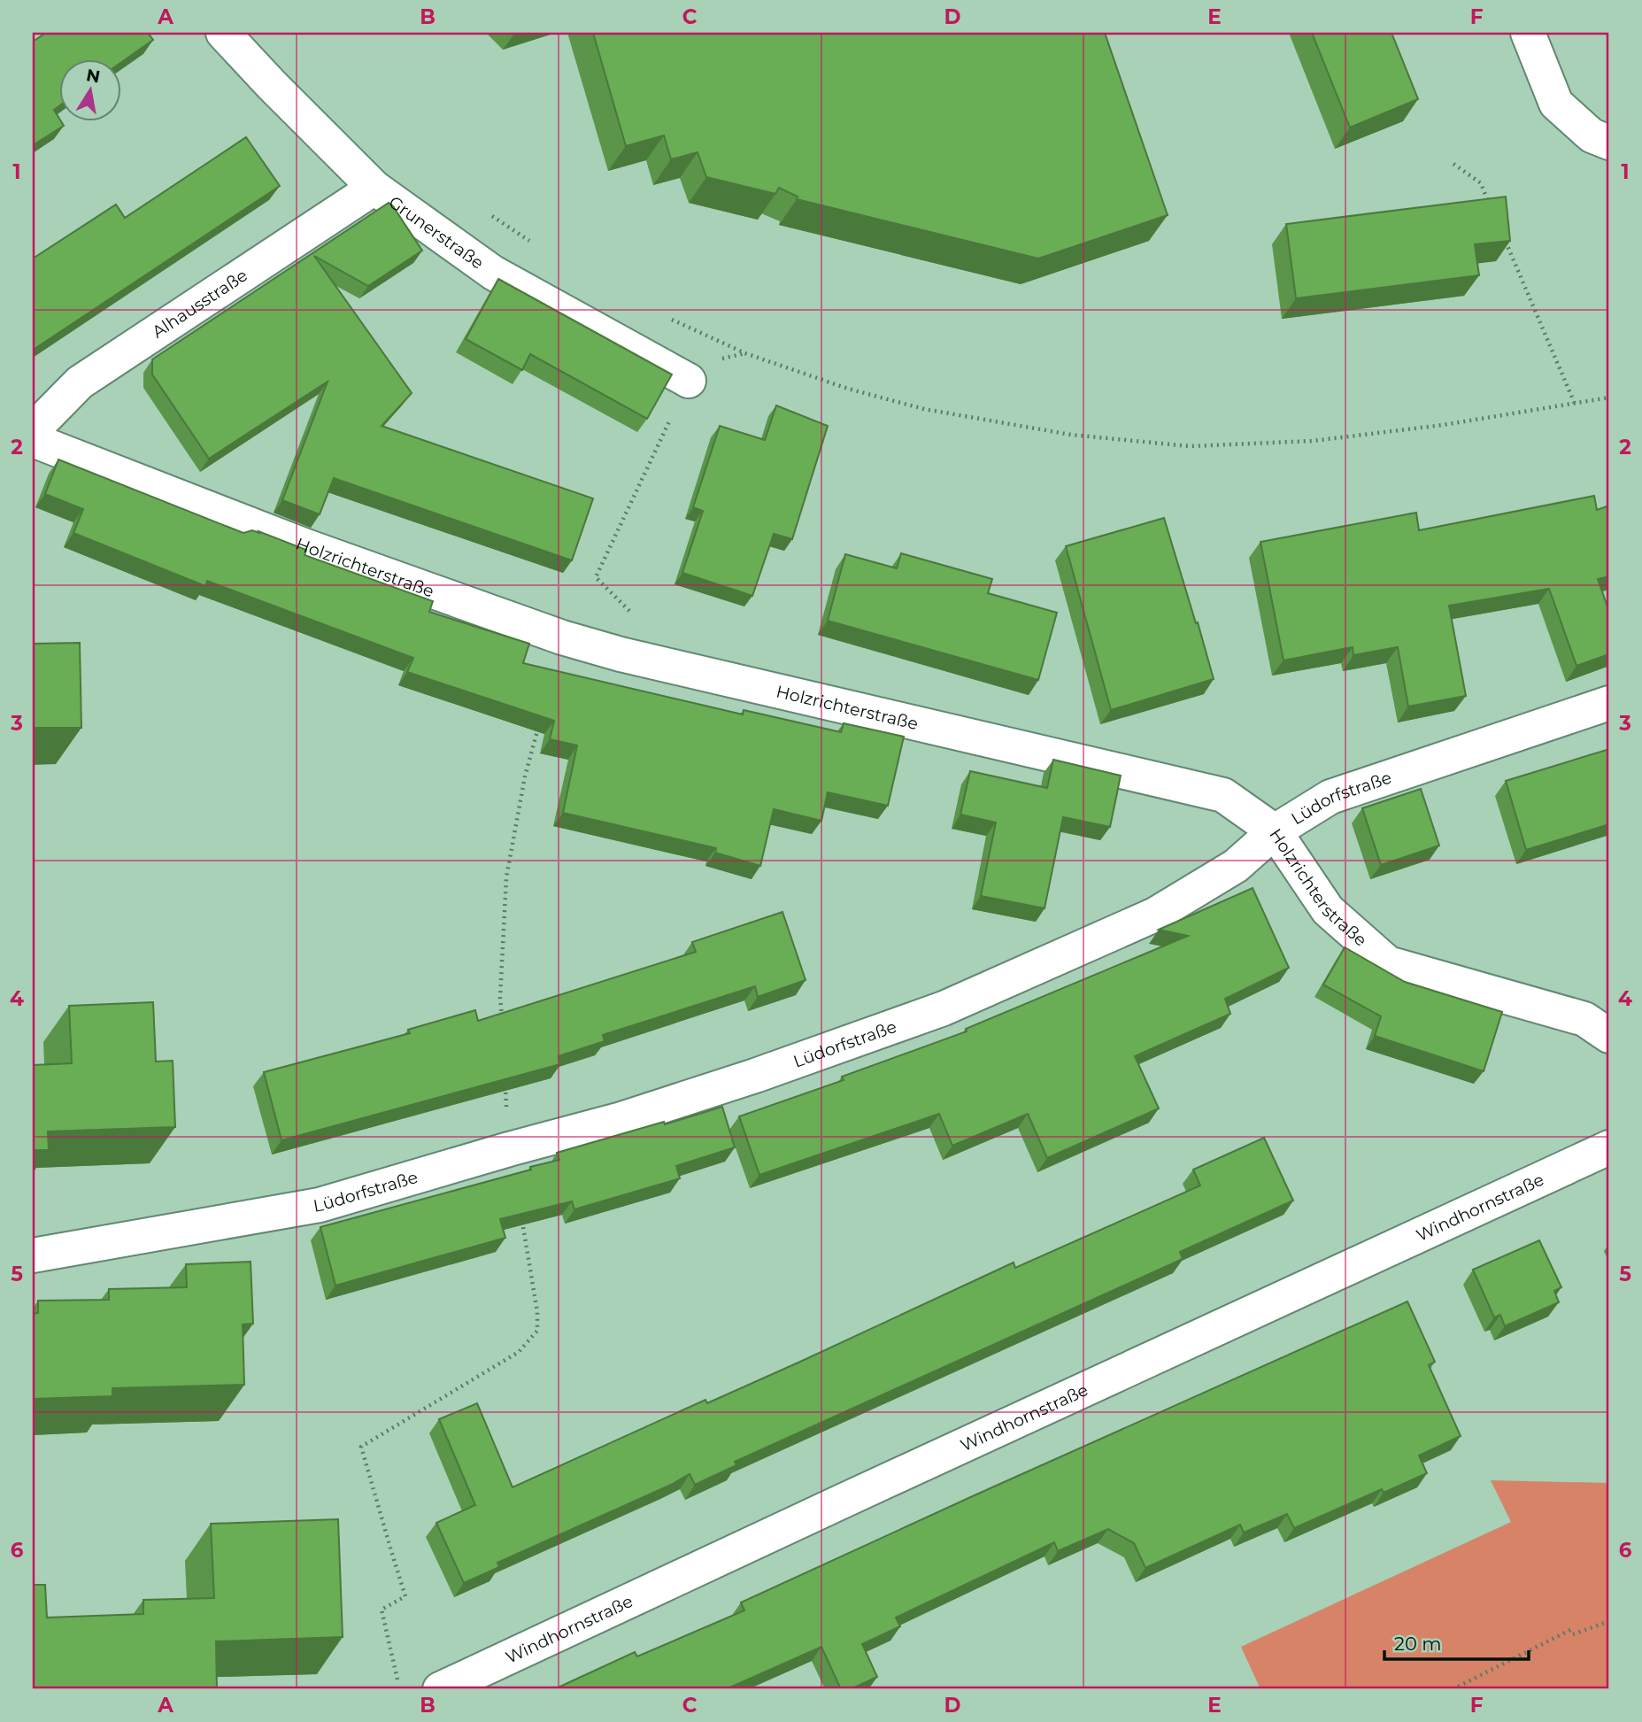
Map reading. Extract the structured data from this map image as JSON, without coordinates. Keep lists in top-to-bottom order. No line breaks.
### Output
{"streets":{"street":["Grunerstraße","Alhausstraße","Holzrichterstraße","Lüdorfstraße","Windhornstraße"]},"crossings":[["Grunerstraße","Alhausstraße"],["Holzrichterstraße","Lüdorfstraße"]],"scale_bar":"20 m","north":"top","grid":{"columns":["A","B","C","D","E","F"],"rows":["1","2","3","4","5","6"]}}
